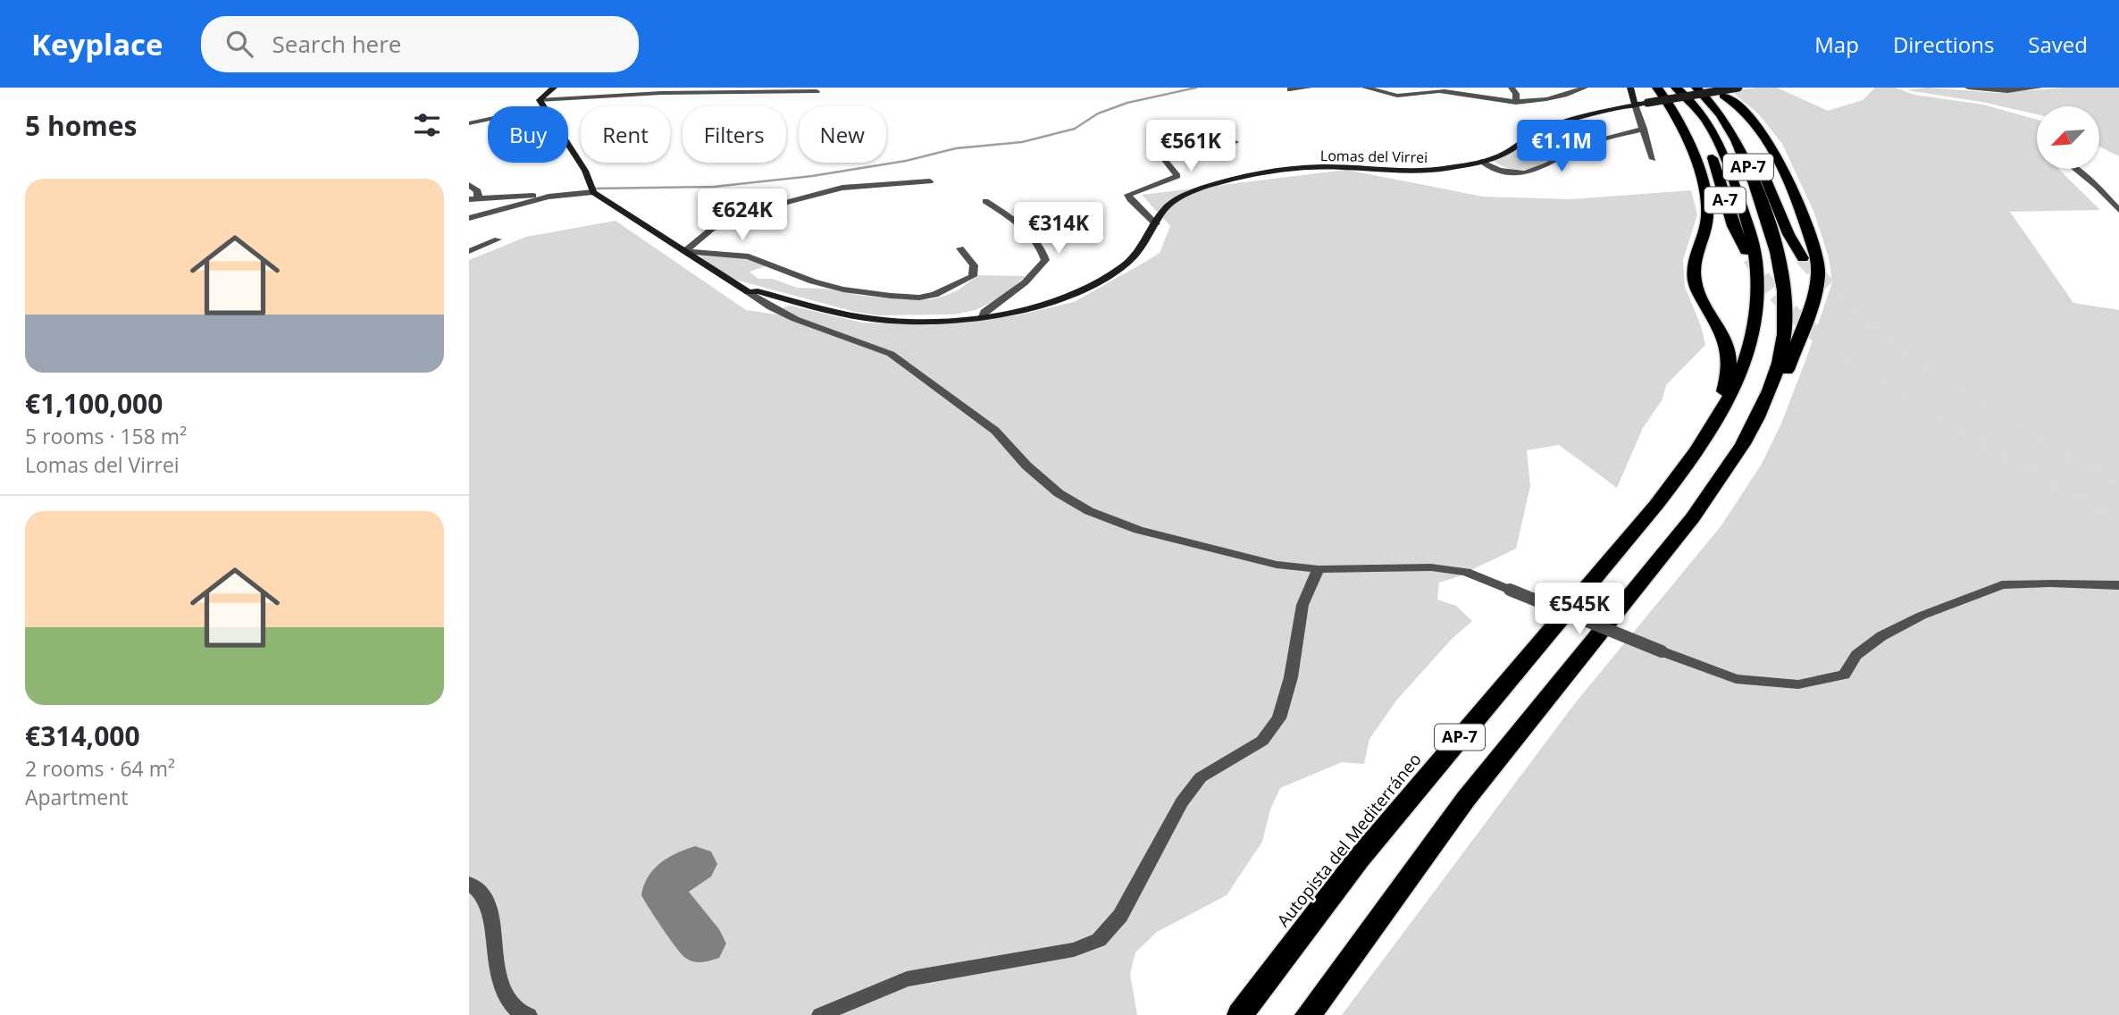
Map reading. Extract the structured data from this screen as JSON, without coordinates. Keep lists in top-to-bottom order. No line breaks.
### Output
{"streets":{"highway":["AP-7","A-7","Autopista del Mediterráneo"],"street":["Lomas del Virrei"]},"crossings":[["AP-7","A-7"],["AP-7","Autopista del Mediterráneo"],["A-7","Autopista del Mediterráneo"]],"north":"bottom left","page":{"header":"Keyplace","search":"Search here","nav":["Map","Directions","Saved"],"heading":"5 homes","chip":["Buy","Rent","Filters","New"],"price":["€561K","€1.1M","€624K","€314K","€545K"],"list":[{"name":"€1,100,000","note":"5 rooms · 158 m² · Lomas del Virrei"},{"name":"€314,000","note":"2 rooms · 64 m² · Apartment"}]}}
